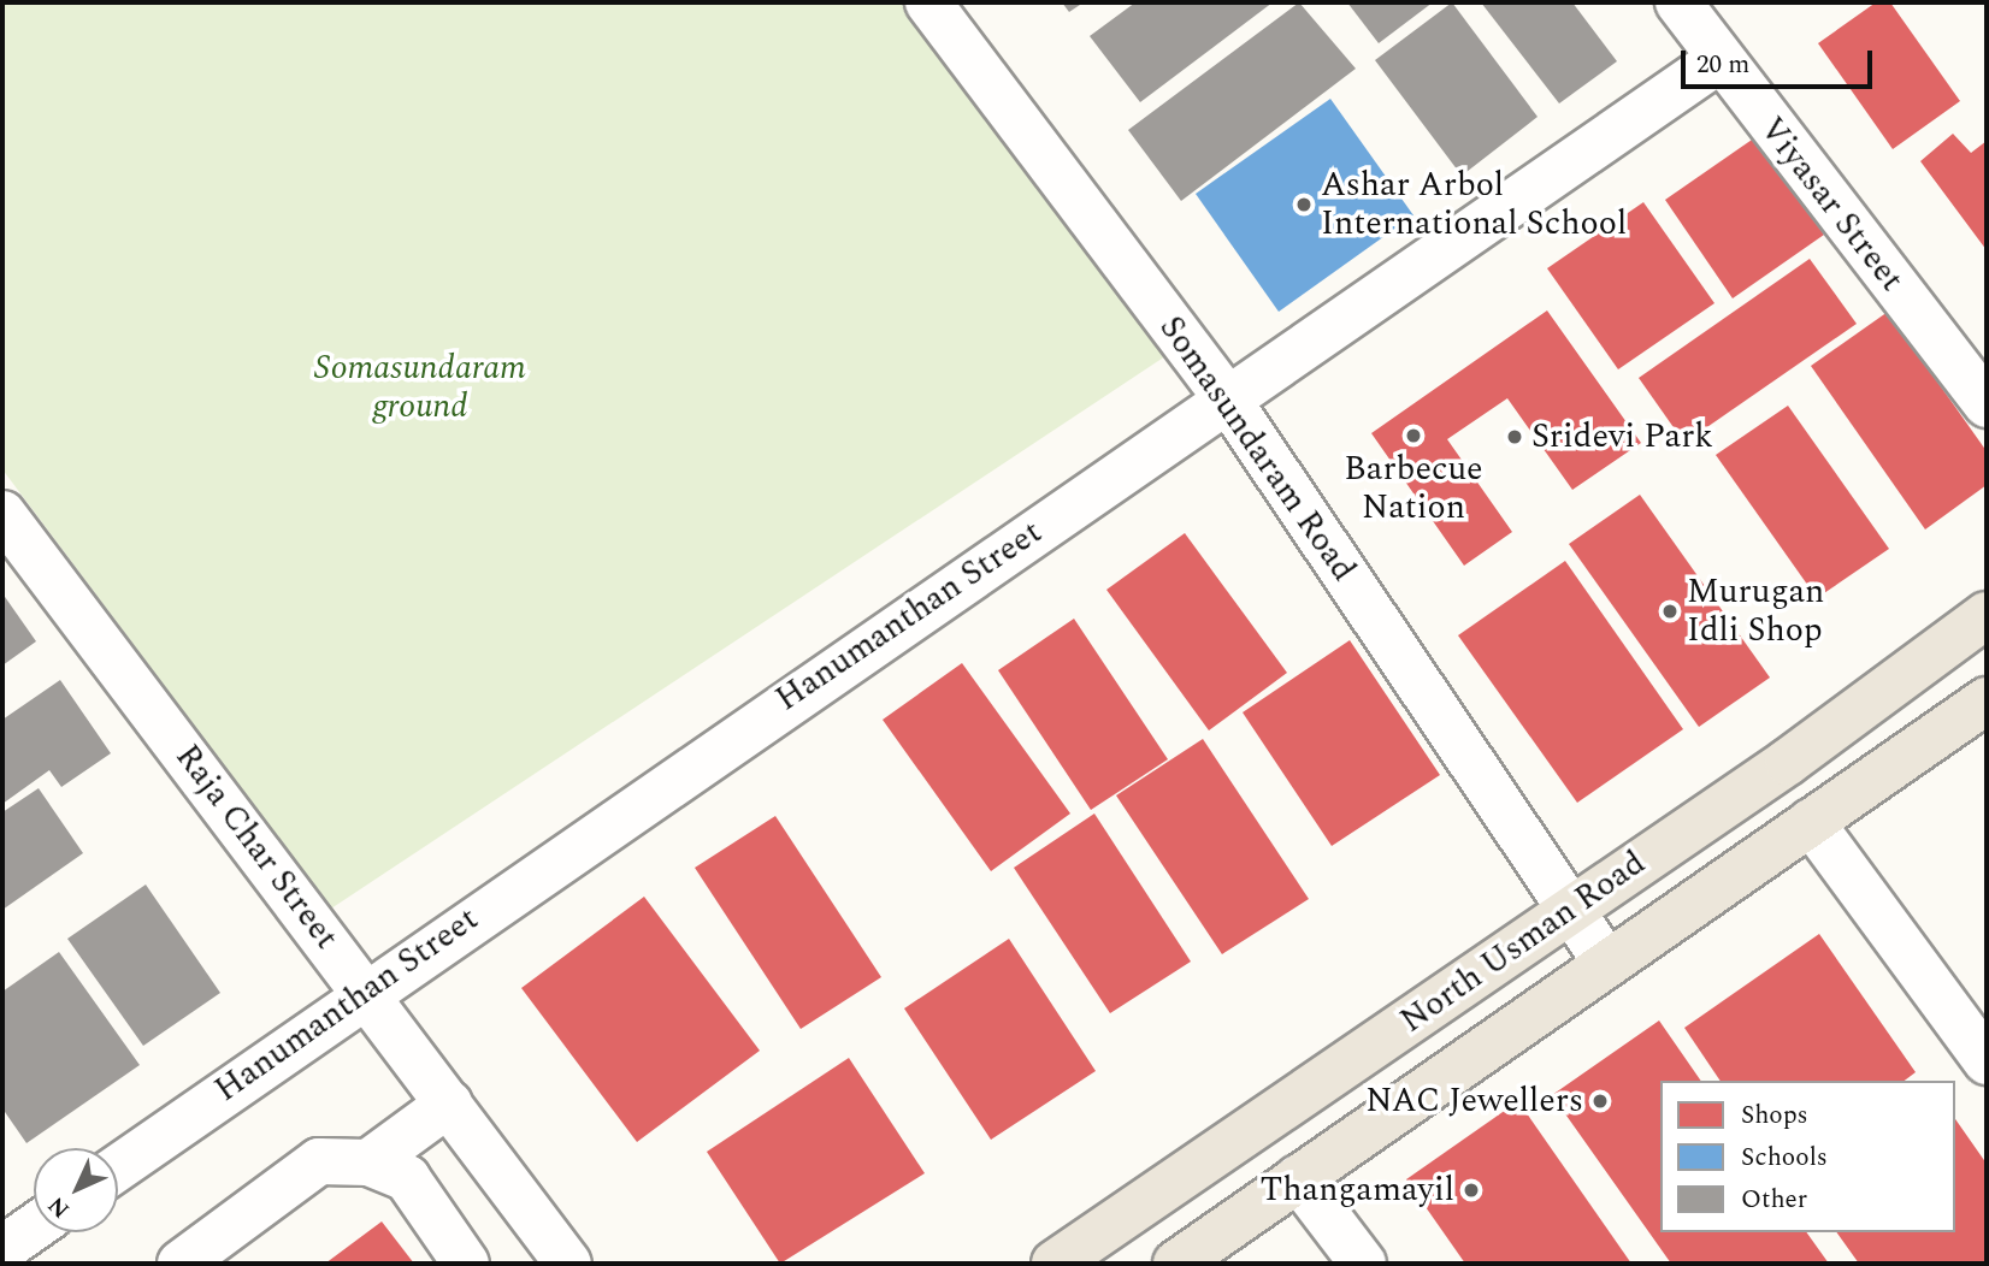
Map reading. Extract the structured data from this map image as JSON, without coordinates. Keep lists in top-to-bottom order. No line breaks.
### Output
{"streets":{"main road":["North Usman Road"],"street":["Viyasar Street","Somasundaram Road","Hanumanthan Street","Raja Char Street"]},"crossings":[["Viyasar Street","Hanumanthan Street"],["Somasundaram Road","Hanumanthan Street"],["Somasundaram Road","North Usman Road"],["Hanumanthan Street","Raja Char Street"]],"parks":["Somasundaram ground"],"places":["Ashar Arbol International School","Barbecue Nation","Sridevi Park","Murugan Idli Shop","NAC Jewellers","Thangamayil"],"legend":["Shops","Schools","Other"],"scale_bar":"20 m","north":"bottom left"}
